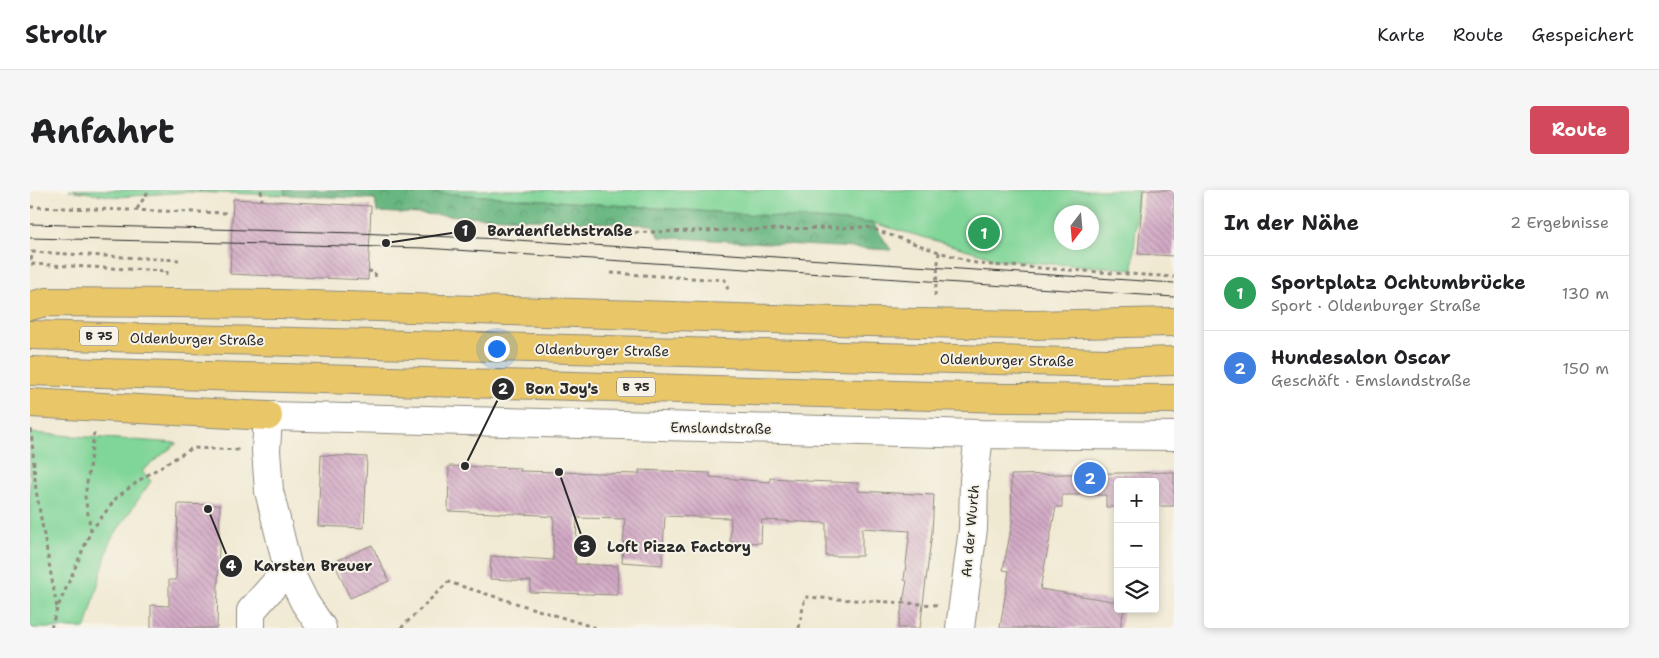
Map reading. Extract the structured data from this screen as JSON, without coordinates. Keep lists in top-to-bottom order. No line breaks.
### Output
{"streets":{"highway":["B 75","Oldenburger Straße"],"street":["Emslandstraße","An der Wurth"]},"crossings":[["Emslandstraße","An der Wurth"]],"places":["Bardenflethstraße","Bon Joy's","Loft Pizza Factory","Karsten Breuer"],"north":"bottom","page":{"header":"Strollr","nav":["Karte","Route","Gespeichert"],"buttons":"Route","title":"Anfahrt","heading":["In der Nähe","2 Ergebnisse"],"pins":["1","2"],"list":[{"mark":"1","name":"Sportplatz Ochtumbrücke","note":"Sport · Oldenburger Straße","value":"130 m"},{"mark":"2","name":"Hundesalon Oscar","note":"Geschäft · Emslandstraße","value":"150 m"}],"map_buttons":["+","−"]}}
